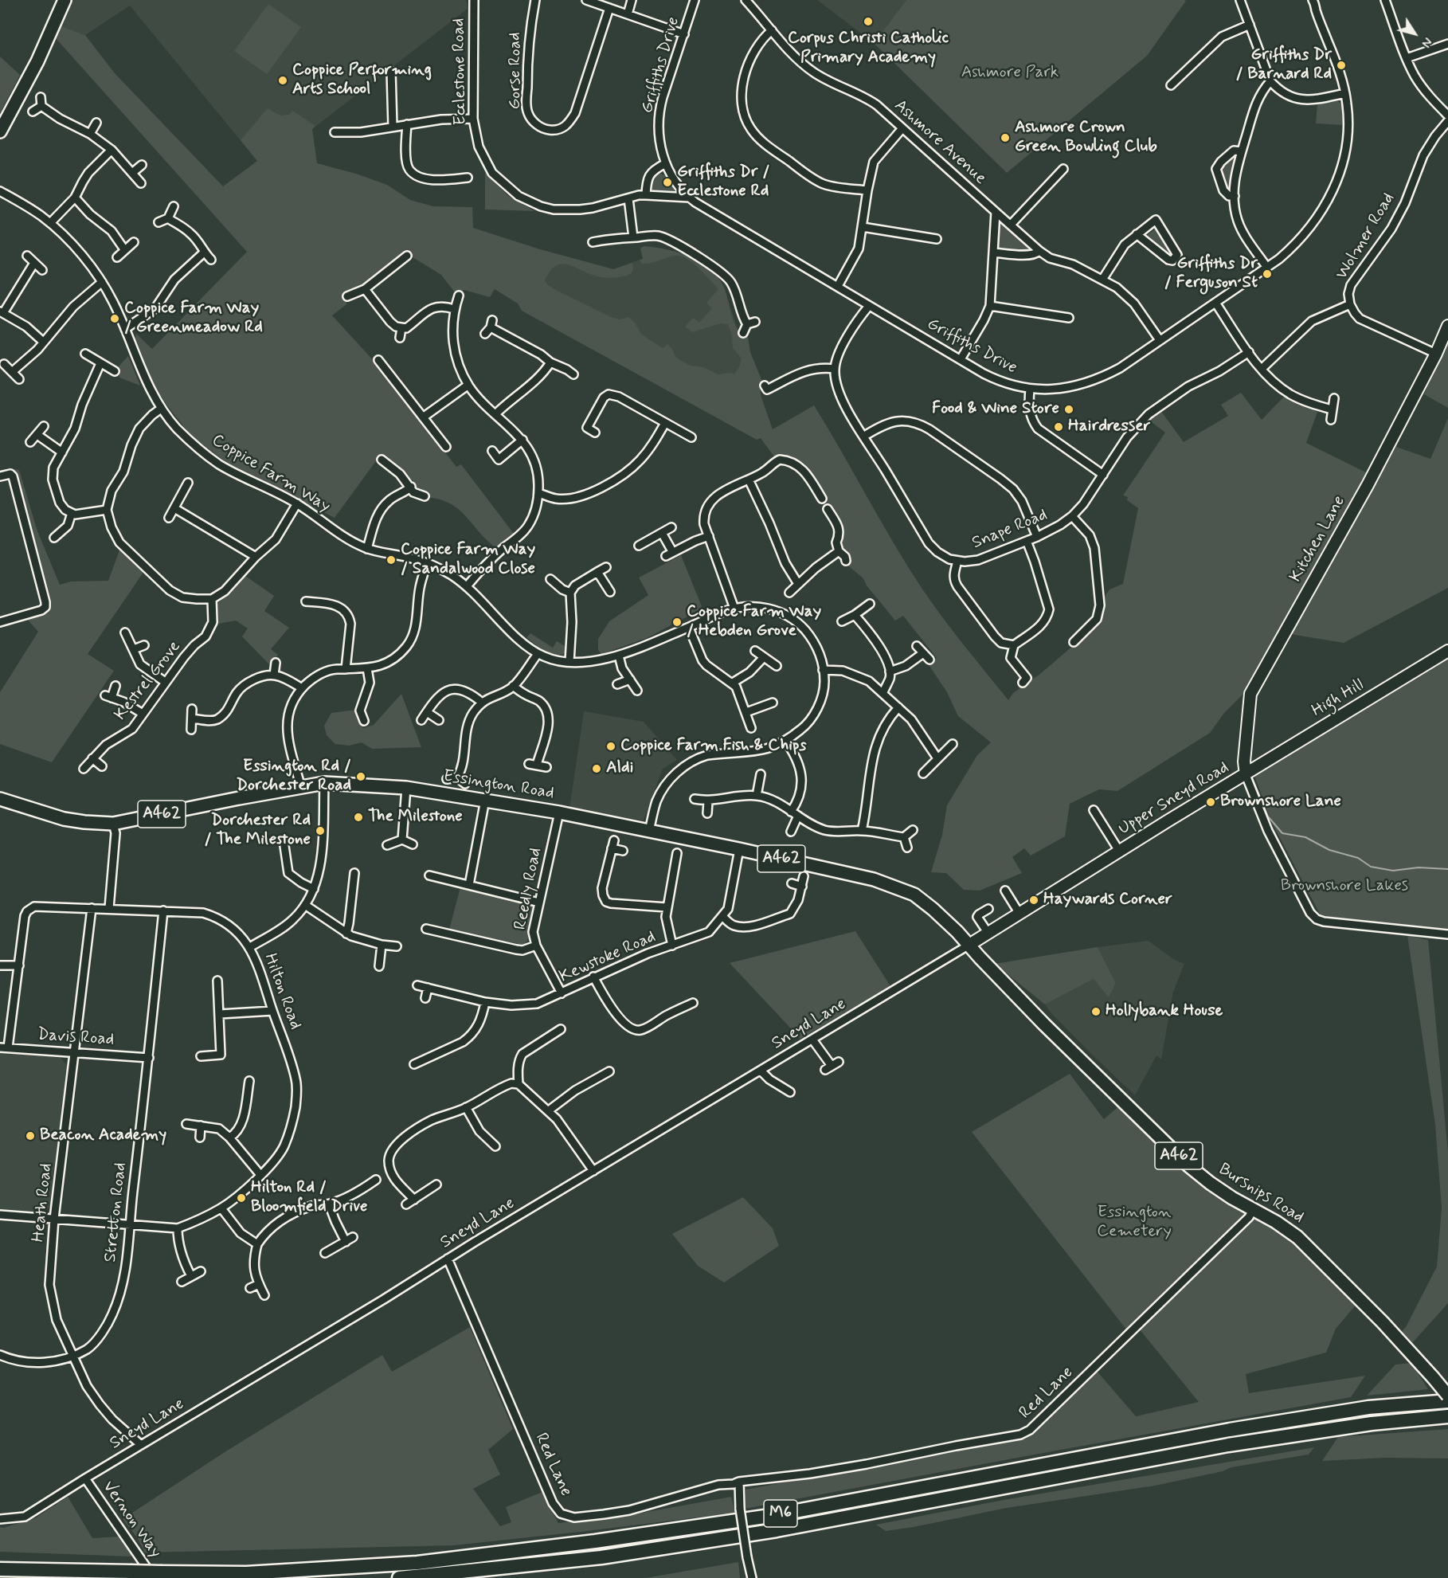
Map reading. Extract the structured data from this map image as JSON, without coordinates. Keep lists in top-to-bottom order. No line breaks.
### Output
{"streets":{"highway":["M6"],"main road":["Essington Road","A462","Bursnips Road"],"street":["Griffiths Drive","Gorse Road","Ecclestone Road","Ashmore Avenue","Wolmer Road","Coppice Farm Way","Snape Road","Kitchen Lane","Kestrel Grove","High Hill","Upper Sneyd Road","Reedly Road","Kewstoke Road","Hilton Road","Sneyd Lane","Davis Road","Heath Road","Stretton Road","Red Lane","Vernon Way"]},"crossings":[["Griffiths Drive","Ecclestone Road"],["Griffiths Drive","Ashmore Avenue"],["Wolmer Road","Kitchen Lane"],["Coppice Farm Way","Essington Road"],["Kitchen Lane","High Hill"],["Kitchen Lane","Upper Sneyd Road"],["High Hill","Upper Sneyd Road"],["Essington Road","Upper Sneyd Road"],["Essington Road","Reedly Road"],["Essington Road","Kewstoke Road"],["Essington Road","Sneyd Lane"],["Essington Road","Bursnips Road"],["Upper Sneyd Road","Sneyd Lane"],["Upper Sneyd Road","Bursnips Road"],["Reedly Road","Kewstoke Road"],["Hilton Road","Davis Road"],["Hilton Road","Heath Road"],["Hilton Road","Stretton Road"],["Sneyd Lane","Bursnips Road"],["Sneyd Lane","Heath Road"],["Sneyd Lane","Red Lane"],["Sneyd Lane","Vernon Way"],["Davis Road","Heath Road"],["Davis Road","Stretton Road"],["Bursnips Road","Red Lane"],["Heath Road","Stretton Road"],["M6","Vernon Way"]],"parks":["Ashmore Park","Brownshore Lakes","Essington Cemetery"],"places":["Corpus Christi Catholic Primary Academy","Griffiths Dr / Barnard Rd","Coppice Performing Arts School","Ashmore Crown Green Bowling Club","Griffiths Dr / Ecclestone Rd","Griffiths Dr / Ferguson St","Coppice Farm Way / Greenmeadow Rd","Food & Wine Store","Hairdresser","Coppice Farm Way / Sandalwood Close","Coppice Farm Way / Hebden Grove","Coppice Farm Fish & Chips","Aldi","Essington Rd / Dorchester Road","Brownshore Lane","The Milestone","Dorchester Rd / The Milestone","Haywards Corner","Hollybank House","Beacon Academy","Hilton Rd / Bloomfield Drive"],"north":"bottom right"}
